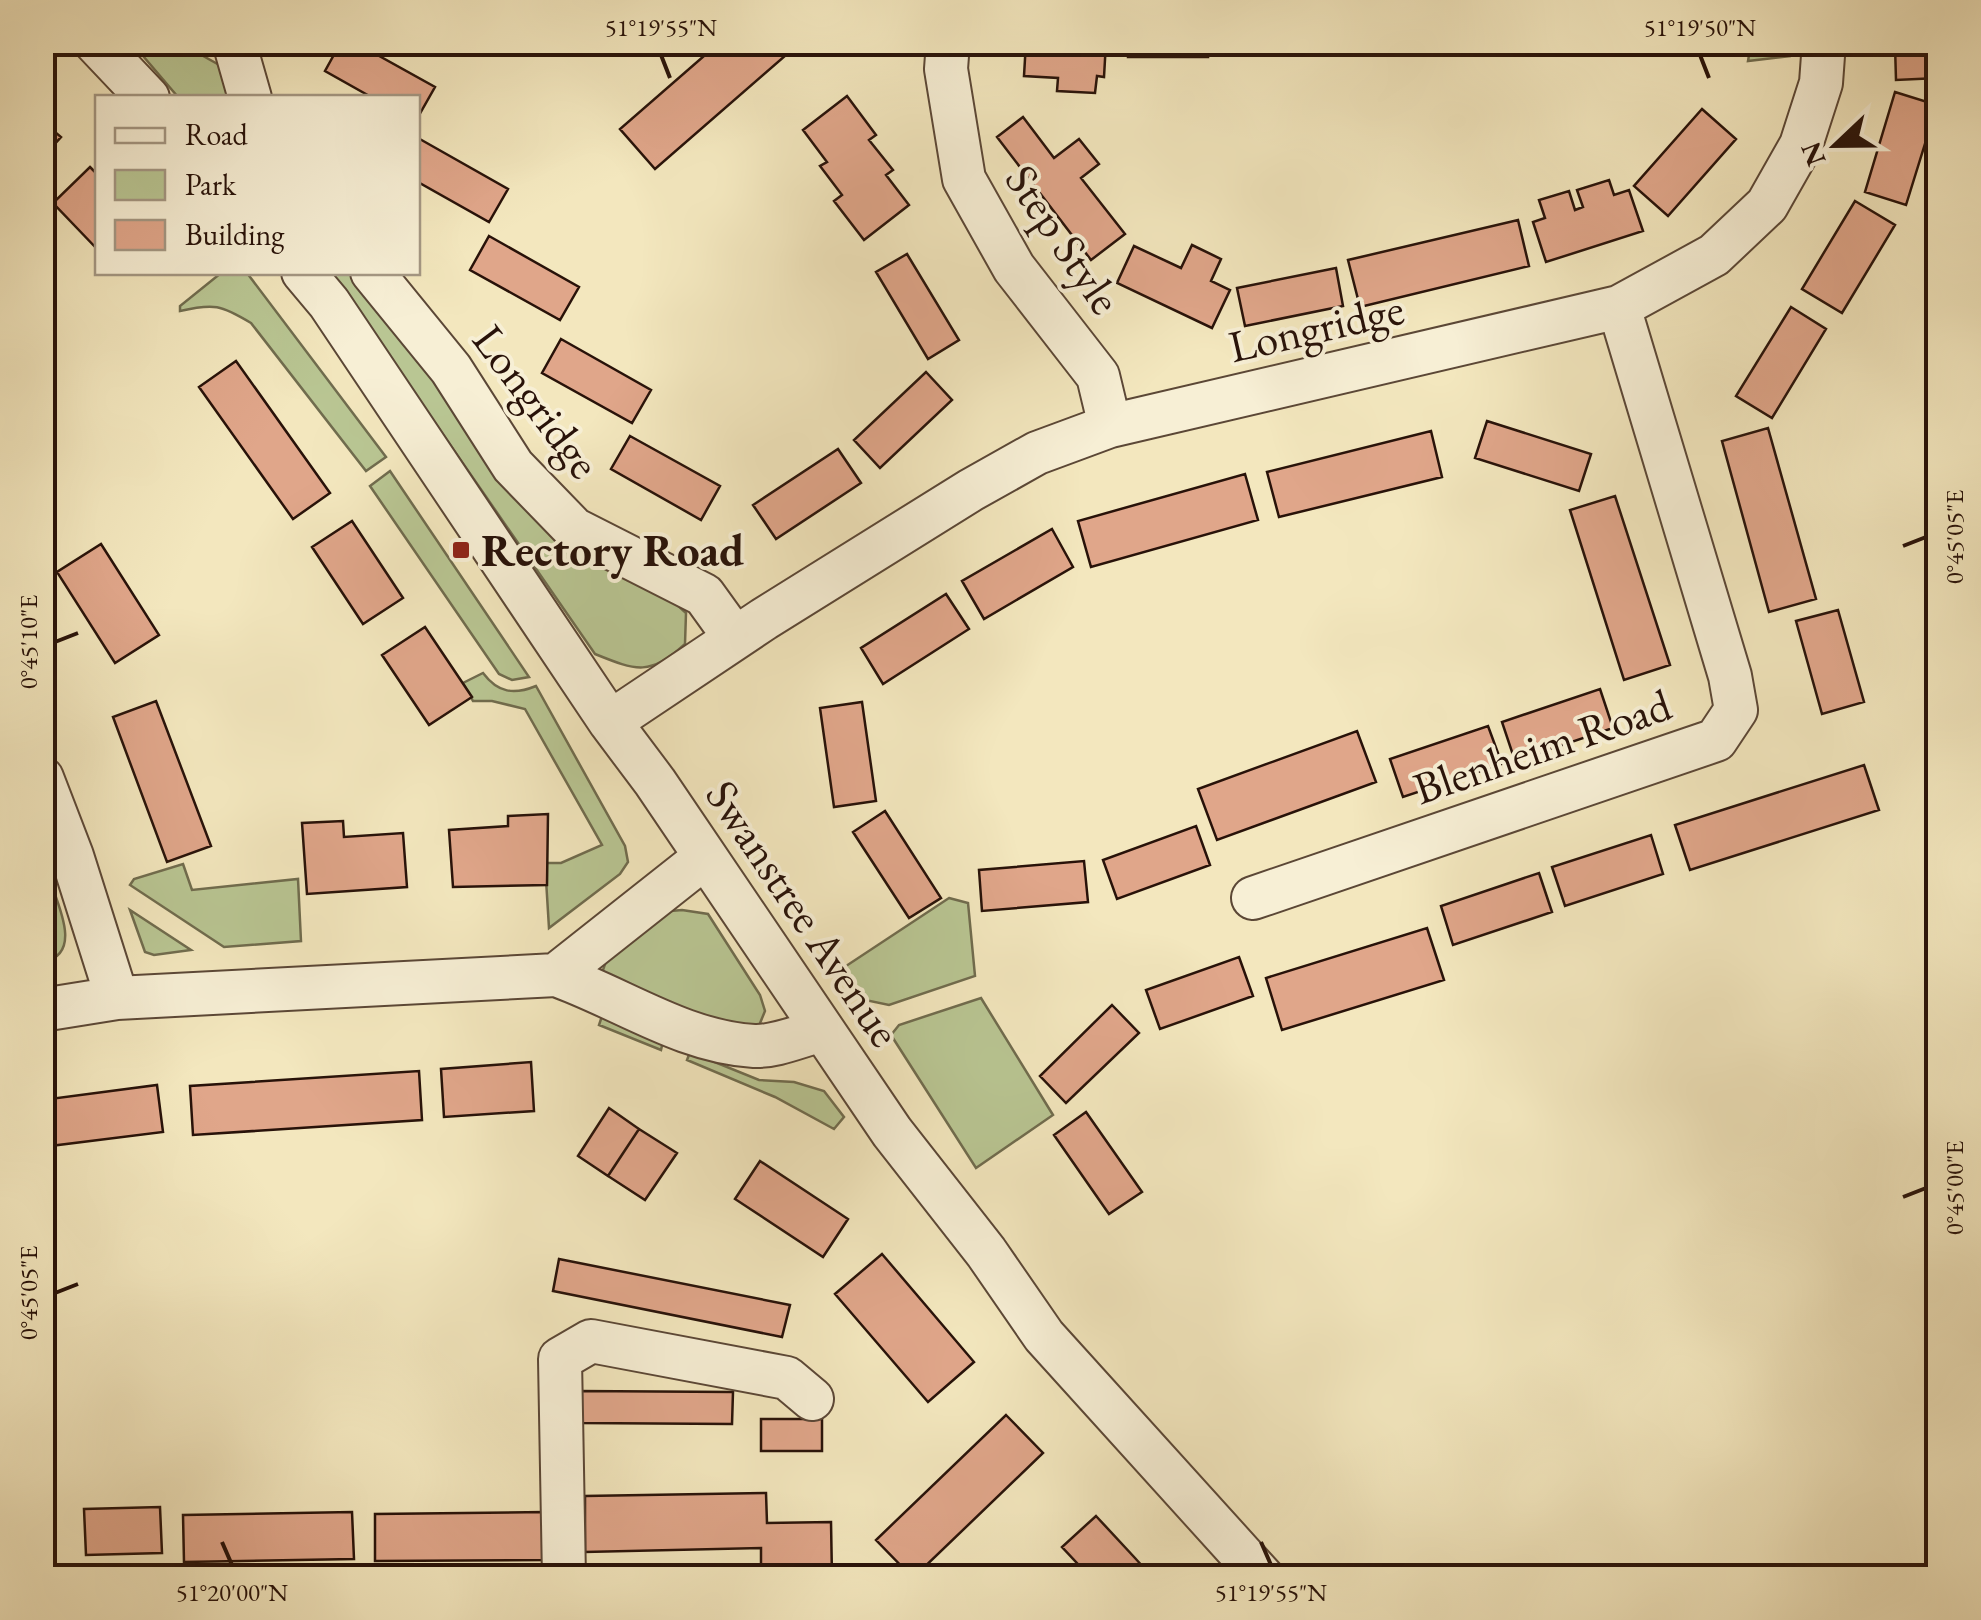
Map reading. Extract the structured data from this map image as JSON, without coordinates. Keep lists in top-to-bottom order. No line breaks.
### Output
{"streets":{"street":["Step Style","Longridge","Blenheim Road","Swanstree Avenue"]},"crossings":[["Step Style","Longridge"],["Longridge","Blenheim Road"],["Longridge","Swanstree Avenue"]],"places":{"transit":["Rectory Road"]},"legend":["Road","Park","Building"],"north":"left","coordinates":["51°19'55\"N","51°19'50\"N","0°45'05\"E","0°45'10\"E","0°45'00\"E","51°20'00\"N"]}
